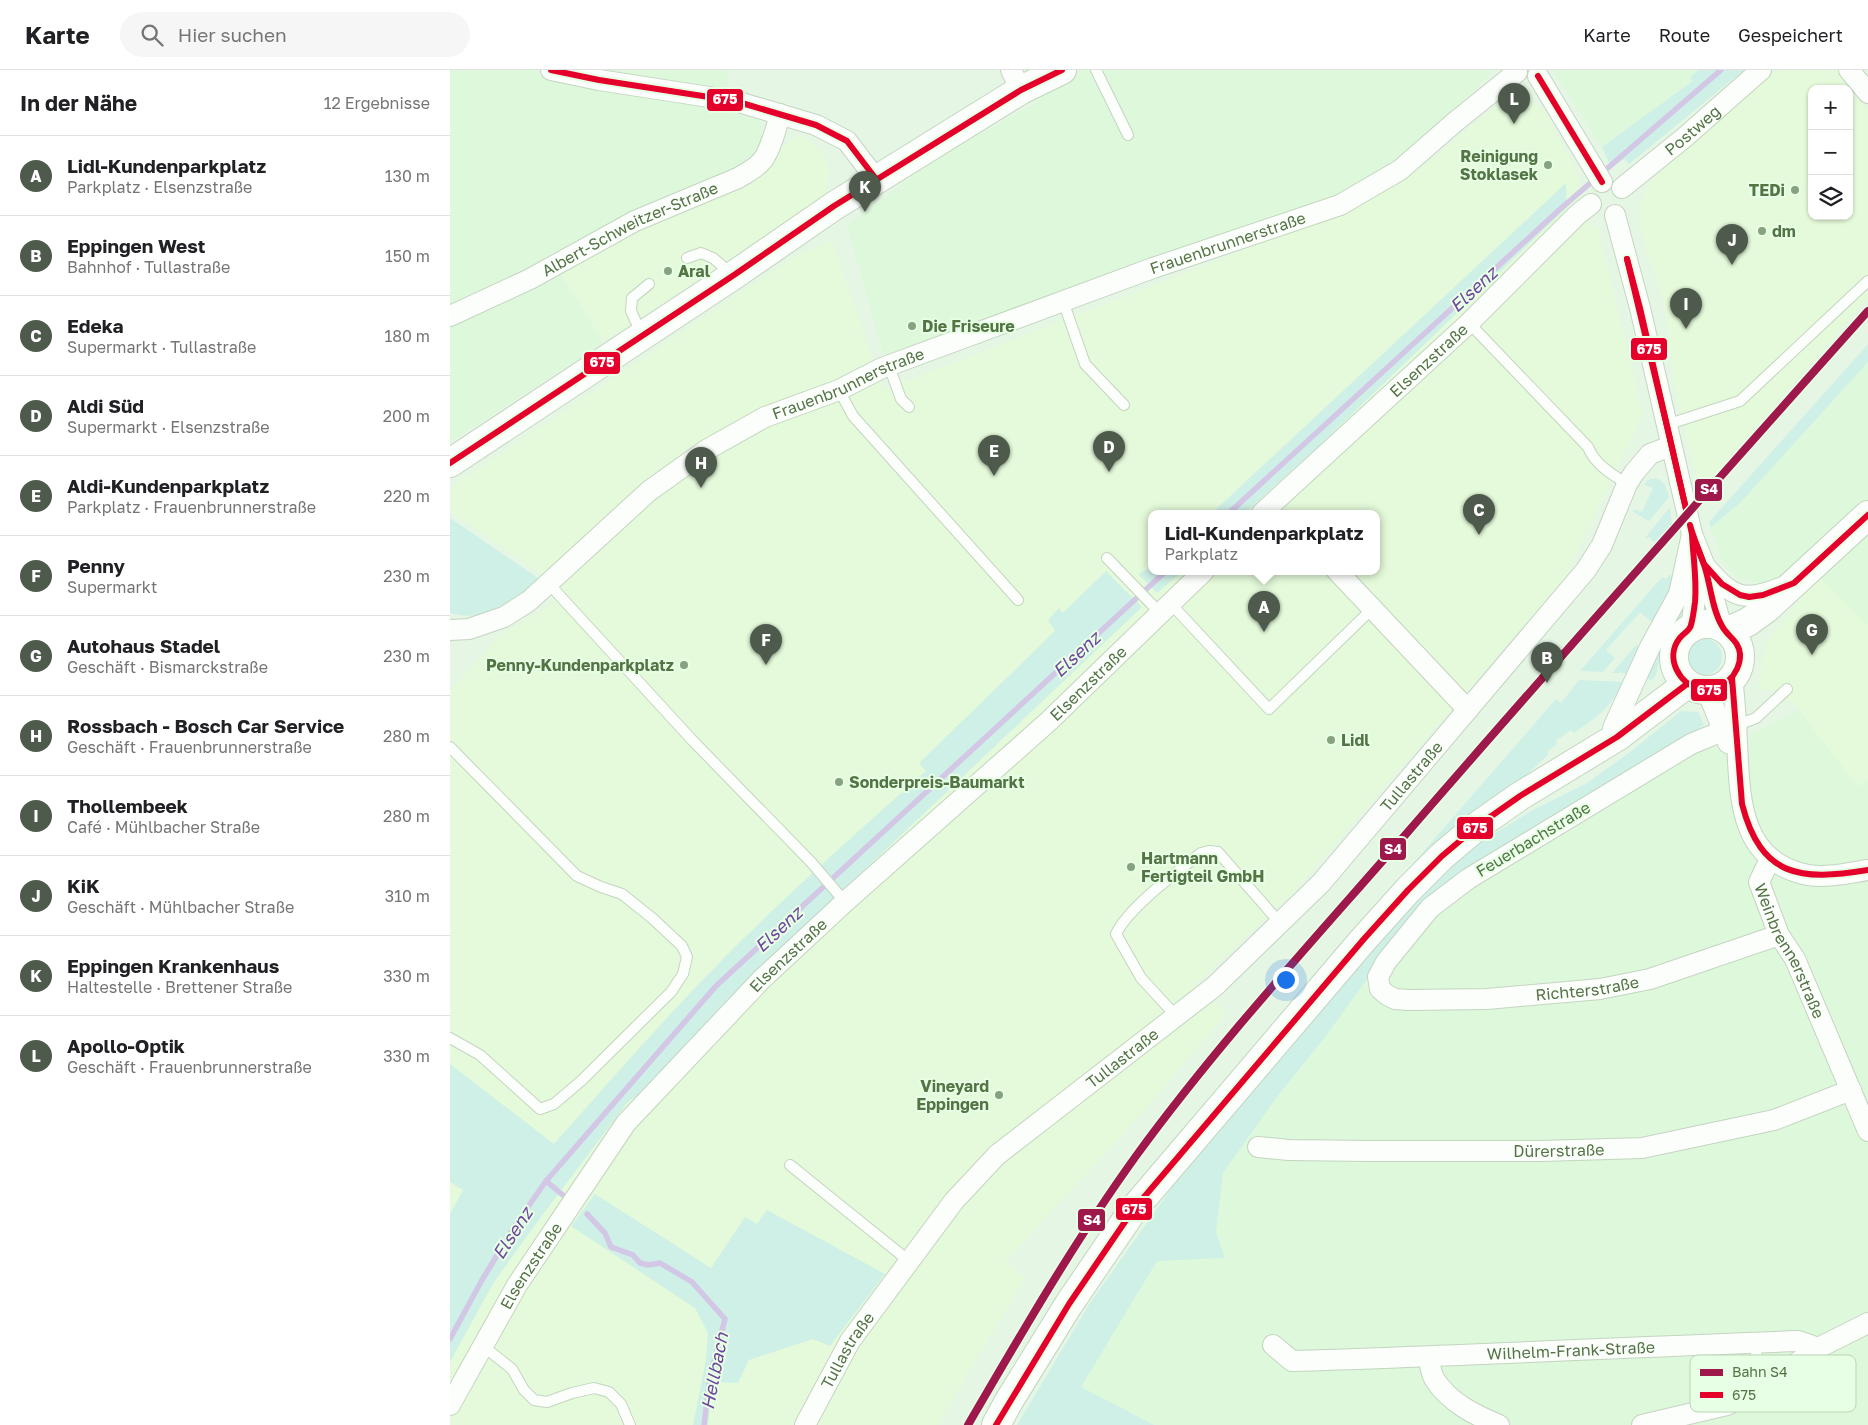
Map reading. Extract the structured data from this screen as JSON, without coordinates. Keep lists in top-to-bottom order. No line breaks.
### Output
{"streets":{"street":["Postweg","Albert-Schweitzer-Straße","Frauenbrunnerstraße","Elsenzstraße","Tullastraße","Feuerbachstraße","Weinbrennerstraße","Richterstraße","Dürerstraße","Wilhelm-Frank-Straße"]},"crossings":[["Postweg","Elsenzstraße"],["Feuerbachstraße","Weinbrennerstraße"],["Feuerbachstraße","Richterstraße"],["Weinbrennerstraße","Richterstraße"],["Weinbrennerstraße","Dürerstraße"]],"water":["Elsenz","Hellbach"],"places":["Reinigung Stoklasek","TEDi","dm","Aral","Die Friseure","Penny-Kundenparkplatz","Lidl","Sonderpreis-Baumarkt","Hartmann Fertigteil GmbH","Vineyard Eppingen"],"lines":["transit line 675","rail line S4"],"legend":["Bahn S4","675"],"page":{"header":"Karte","search":"Hier suchen","nav":["Karte","Route","Gespeichert"],"heading":["In der Nähe","12 Ergebnisse"],"pins":["L","K","J","I","D","E","H","C","A","G","F","B"],"map_buttons":["+","−"],"list":[{"mark":"A","name":"Lidl-Kundenparkplatz","note":"Parkplatz · Elsenzstraße","value":"130 m"},{"mark":"B","name":"Eppingen West","note":"Bahnhof · Tullastraße","value":"150 m"},{"mark":"C","name":"Edeka","note":"Supermarkt · Tullastraße","value":"180 m"},{"mark":"D","name":"Aldi Süd","note":"Supermarkt · Elsenzstraße","value":"200 m"},{"mark":"E","name":"Aldi-Kundenparkplatz","note":"Parkplatz · Frauenbrunnerstraße","value":"220 m"},{"mark":"F","name":"Penny","note":"Supermarkt","value":"230 m"},{"mark":"G","name":"Autohaus Stadel","note":"Geschäft · Bismarckstraße","value":"230 m"},{"mark":"H","name":"Rossbach - Bosch Car Service","note":"Geschäft · Frauenbrunnerstraße","value":"280 m"},{"mark":"I","name":"Thollembeek","note":"Café · Mühlbacher Straße","value":"280 m"},{"mark":"J","name":"KiK","note":"Geschäft · Mühlbacher Straße","value":"310 m"},{"mark":"K","name":"Eppingen Krankenhaus","note":"Haltestelle · Brettener Straße","value":"330 m"},{"mark":"L","name":"Apollo-Optik","note":"Geschäft · Frauenbrunnerstraße","value":"330 m"}],"popup":["Lidl-Kundenparkplatz","Parkplatz"]}}
